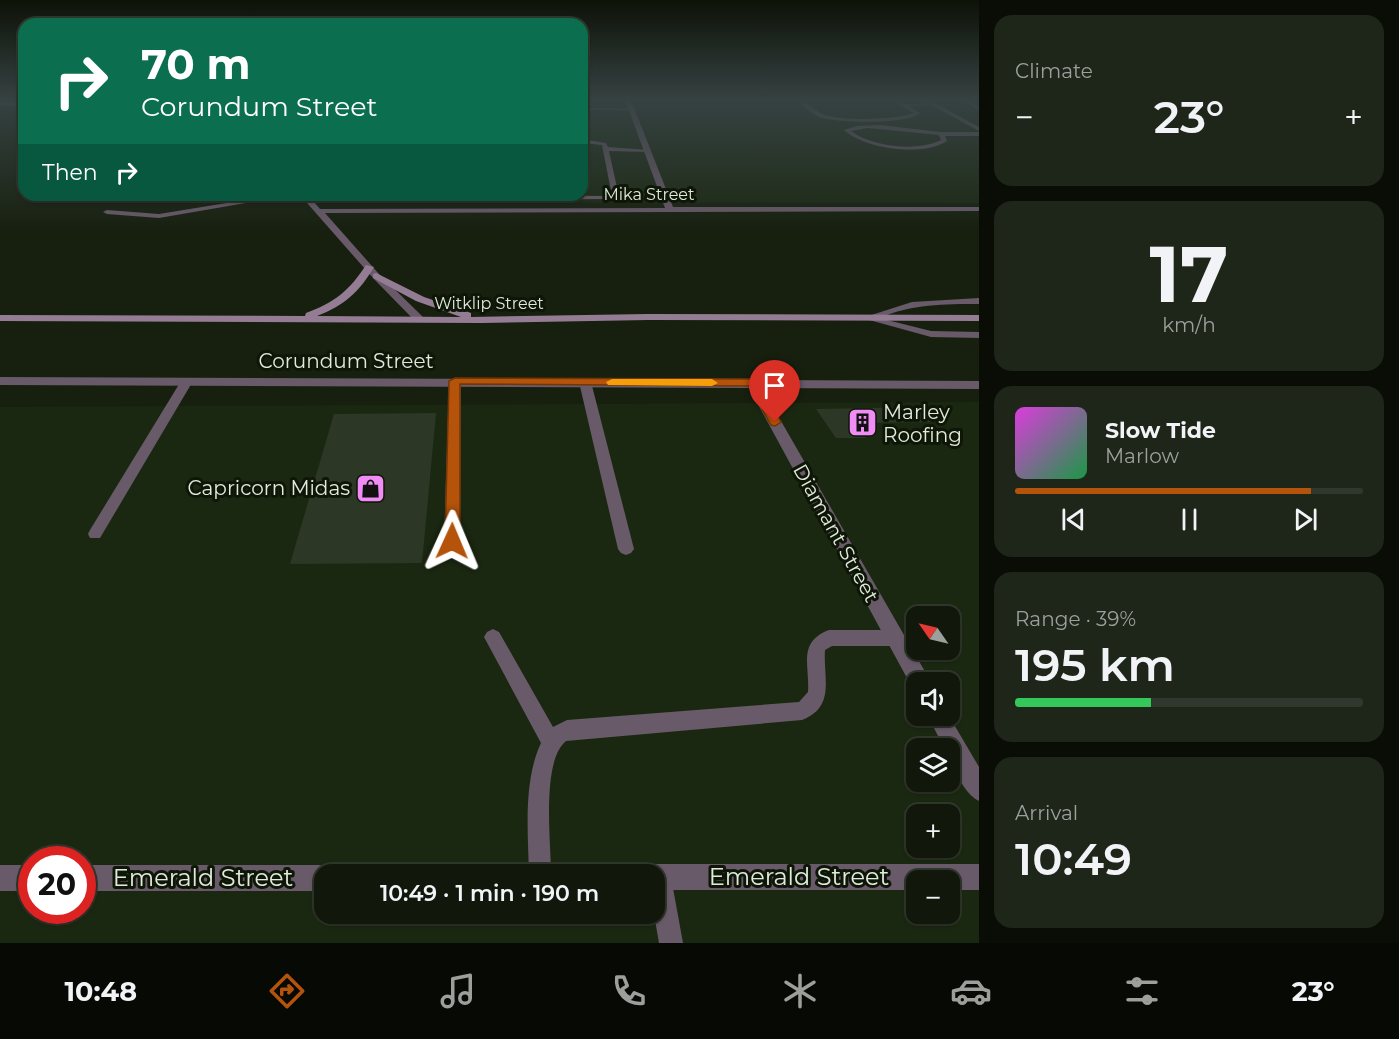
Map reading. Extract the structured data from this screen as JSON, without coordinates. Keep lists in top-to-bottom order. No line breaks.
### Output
{"streets":{"main road":["Witklip Street"],"street":["Mika Street","Corundum Street","Diamant Street","Emerald Street"]},"crossings":[["Corundum Street","Diamant Street"]],"places":{"building":["Marley Roofing"],"shop":["Capricorn Midas"]},"north":"top left","page":{"tile":["Climate",["17","km/h"],["Range · 39%","195 km"],["Arrival","10:49"]],"turn":["70 m","Corundum Street"],"heat":["−","23°","+"],"then":"Then","song":["Slow Tide","Marlow"],"map_buttons":["+","−"],"limit":"20","trip":"10:49 · 1 min · 190 m","tabs":["10:48","23°"]}}
